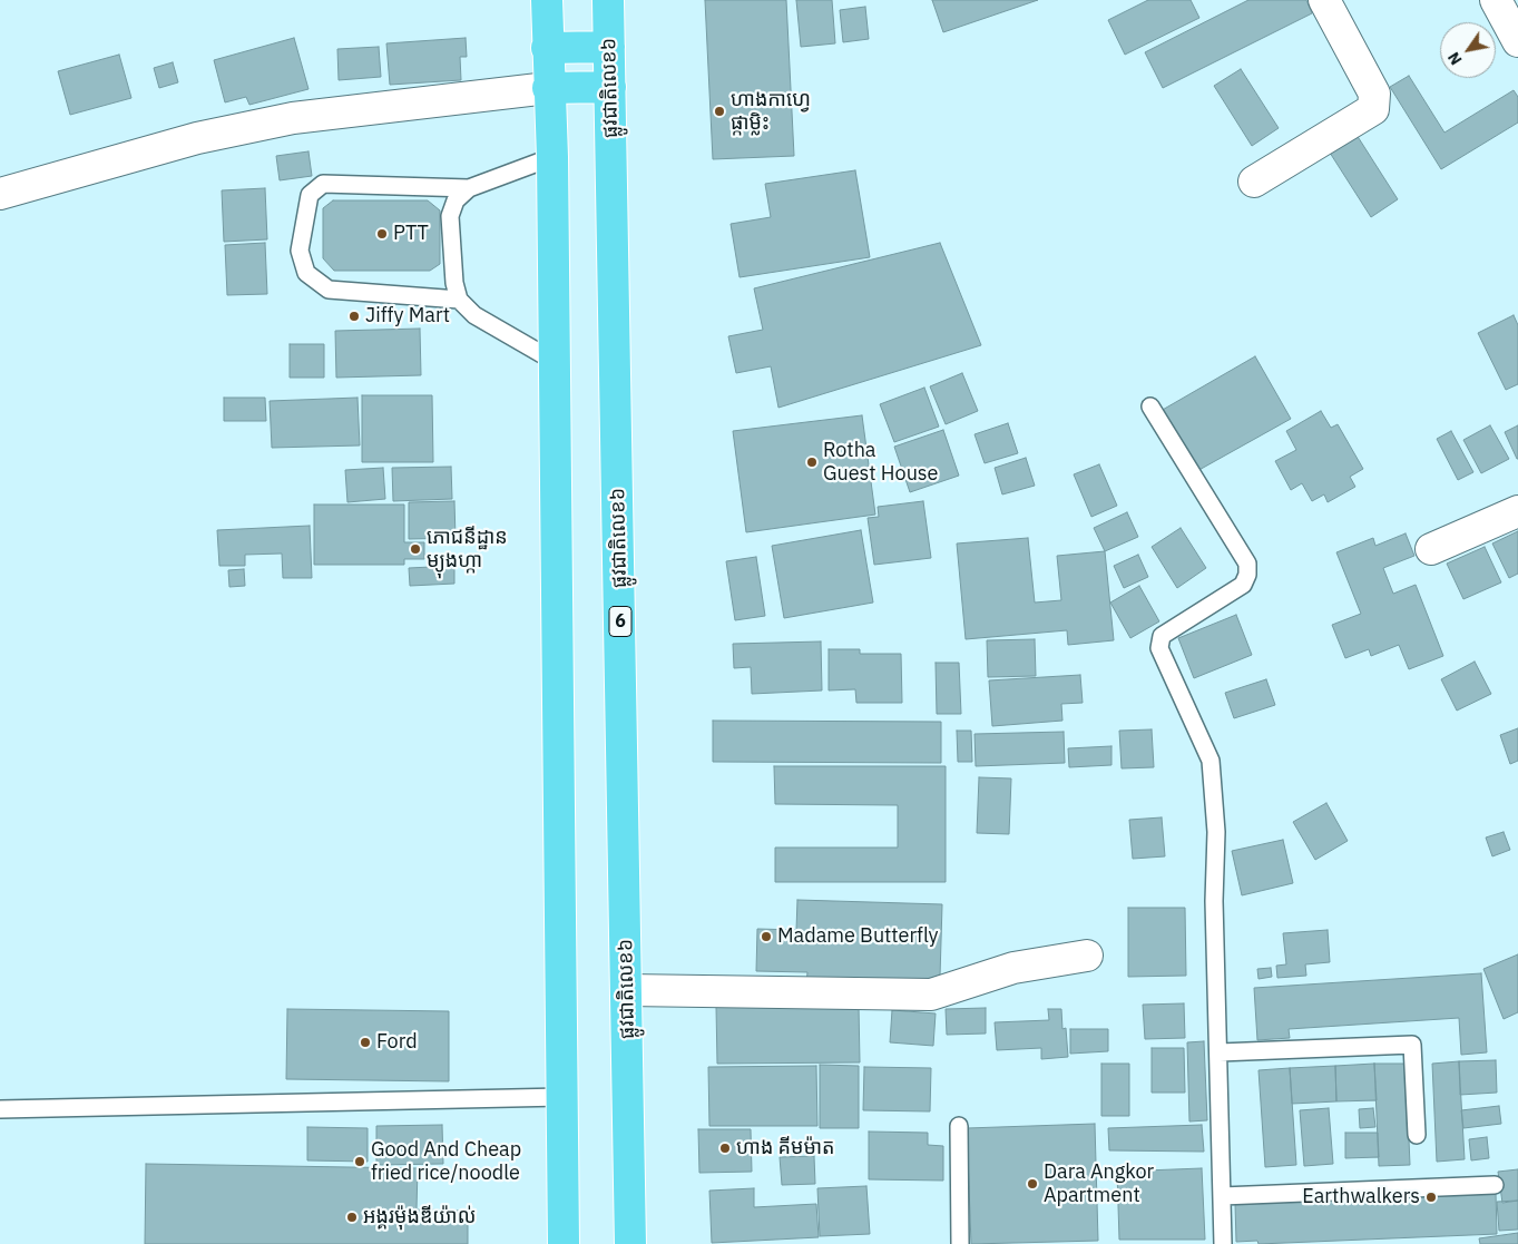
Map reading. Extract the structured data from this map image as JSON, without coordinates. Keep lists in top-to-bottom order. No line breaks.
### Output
{"streets":{"main road":["ផ្លូវជាតិលេខ៦","6"]},"places":["ហាងកាហ្វេ ផ្កាម្លិះ","PTT","Jiffy Mart","Rotha Guest House","ភោជនីដ្ឋាន ម្យុងហ្កា","Madame Butterfly","Ford","ហាង គីមម៉ាត","Good And Cheap fried rice/noodle","Dara Angkor Apartment","Earthwalkers","អង្គរម៉ុងឌីយ៉ាល់"],"north":"bottom left"}
